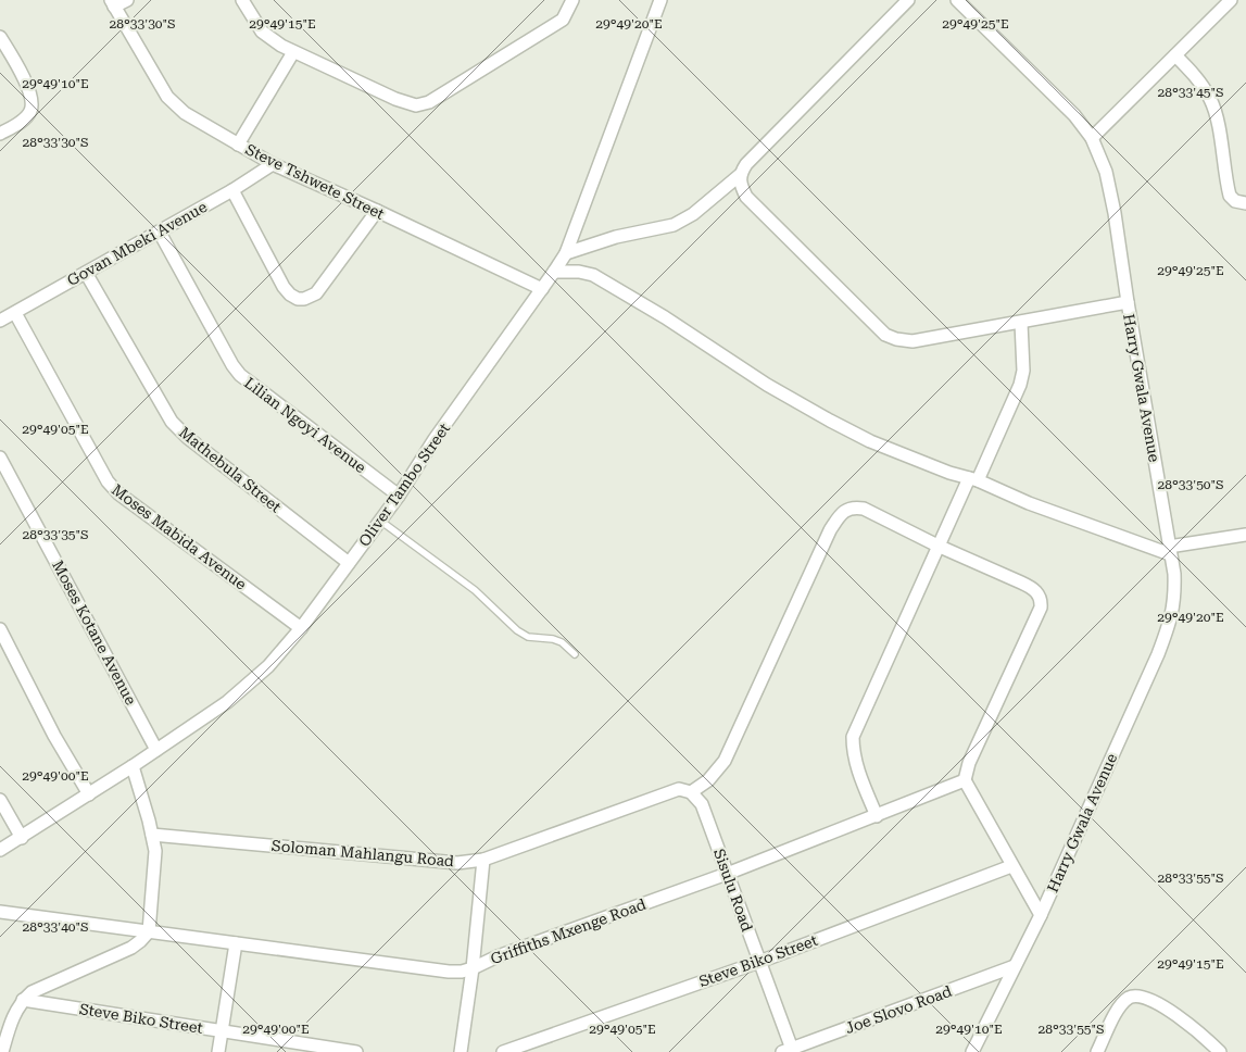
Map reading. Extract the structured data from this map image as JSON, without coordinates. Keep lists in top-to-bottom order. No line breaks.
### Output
{"streets":{"street":["Steve Tshwete Street","Govan Mbeki Avenue","Harry Gwala Avenue","Lilian Ngoyi Avenue","Mathebula Street","Oliver Tambo Street","Moses Mabida Avenue","Moses Kotane Avenue","Soloman Mahlangu Road","Sisulu Road","Griffiths Mxenge Road","Steve Biko Street","Joe Slovo Road"]},"crossings":[["Steve Tshwete Street","Govan Mbeki Avenue"],["Steve Tshwete Street","Oliver Tambo Street"],["Govan Mbeki Avenue","Lilian Ngoyi Avenue"],["Govan Mbeki Avenue","Mathebula Street"],["Govan Mbeki Avenue","Moses Mabida Avenue"],["Harry Gwala Avenue","Joe Slovo Road"],["Lilian Ngoyi Avenue","Oliver Tambo Street"],["Mathebula Street","Oliver Tambo Street"],["Oliver Tambo Street","Moses Mabida Avenue"],["Oliver Tambo Street","Moses Kotane Avenue"],["Soloman Mahlangu Road","Sisulu Road"],["Sisulu Road","Griffiths Mxenge Road"],["Sisulu Road","Steve Biko Street"],["Sisulu Road","Joe Slovo Road"]],"coordinates":["29°49'25\"E","28°33'30\"S","29°49'15\"E","29°49'20\"E","29°49'10\"E","28°33'45\"S","29°49'05\"E","28°33'50\"S","28°33'35\"S","29°49'00\"E","28°33'55\"S","28°33'40\"S"]}
